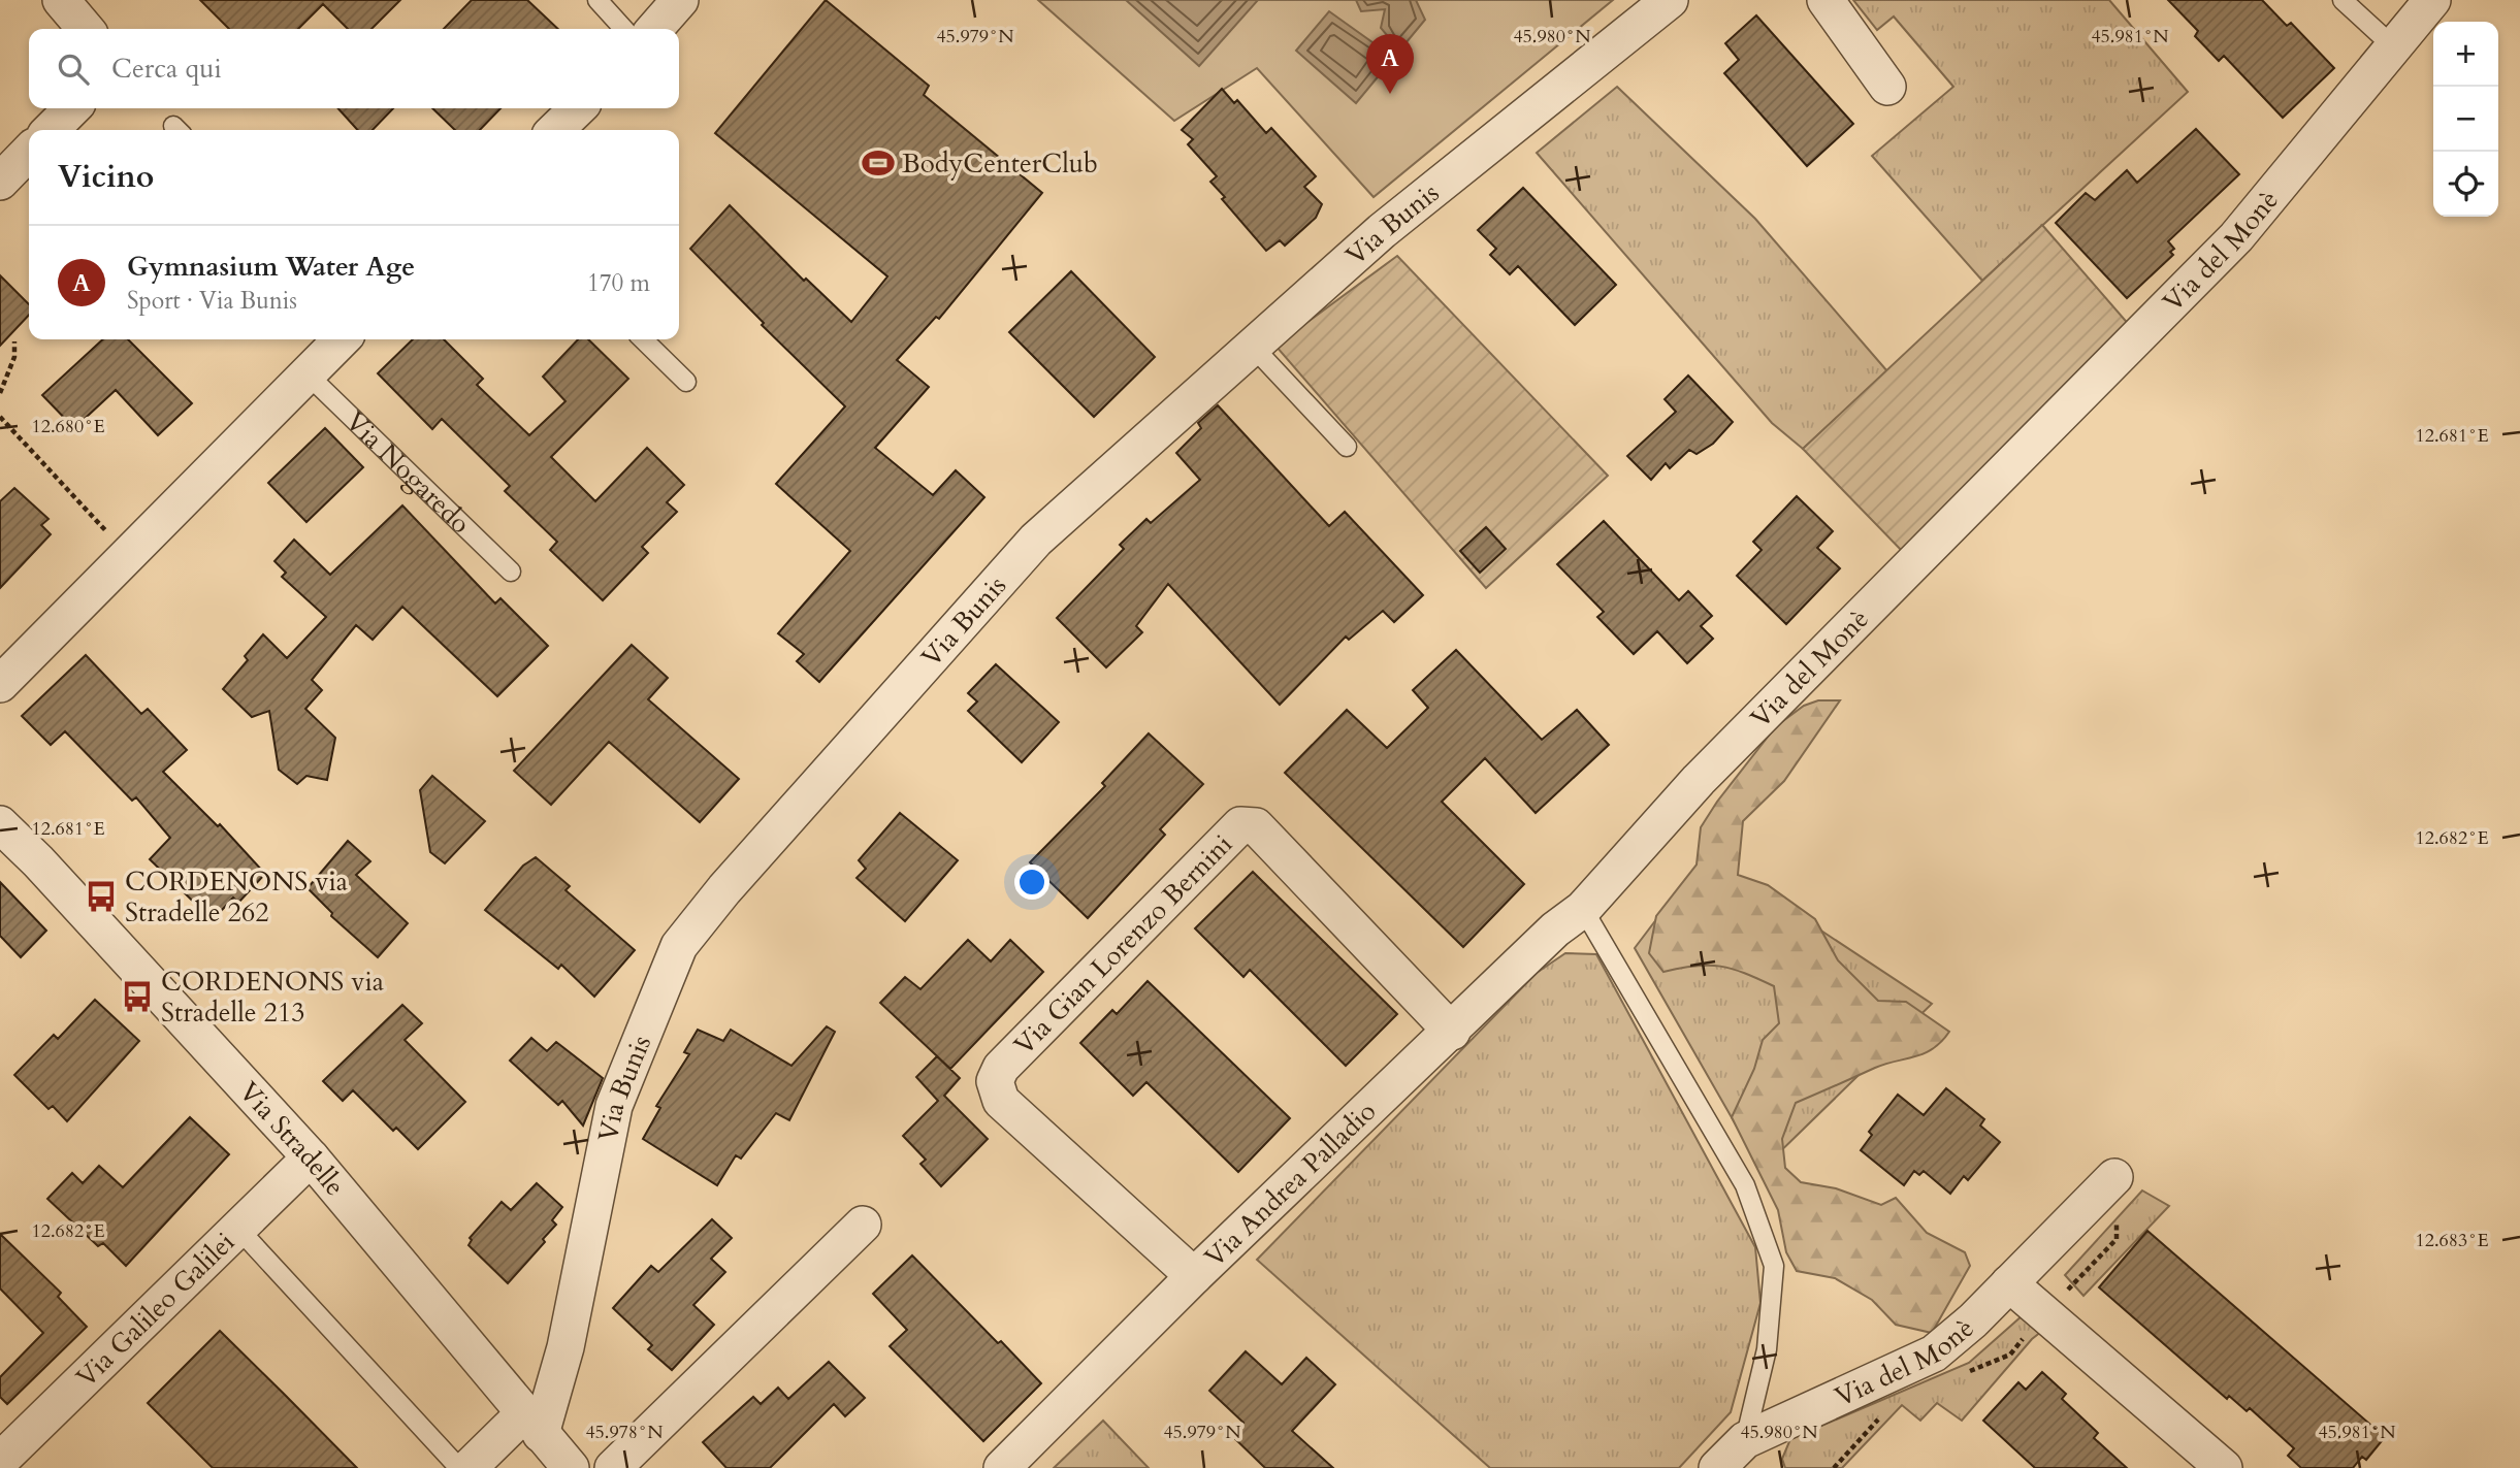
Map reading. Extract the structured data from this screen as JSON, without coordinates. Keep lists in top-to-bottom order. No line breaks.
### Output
{"streets":{"street":["Via Bunis","Via del Monè","Via Gian Lorenzo Bernini","Via Stradelle","Via Andrea Palladio","Via Galileo Galilei"],"lane":["Via Nogaredo"]},"crossings":[["Via Bunis","Via Stradelle"],["Via del Monè","Via Andrea Palladio"],["Via Gian Lorenzo Bernini","Via Andrea Palladio"],["Via Stradelle","Via Galileo Galilei"]],"places":{"sports":["BodyCenterClub"],"bus stop":["CORDENONS via Stradelle 262","CORDENONS via Stradelle 213"]},"page":{"map_buttons":["+","−"],"search":"Cerca qui","pins":"A","heading":"Vicino","list":[{"mark":"A","name":"Gymnasium Water Age","note":"Sport · Via Bunis","value":"170 m"}]},"coordinates":["45.979°N","45.980°N","45.981°N","12.680°E","12.681°E","12.682°E","12.683°E","45.978°N"]}
